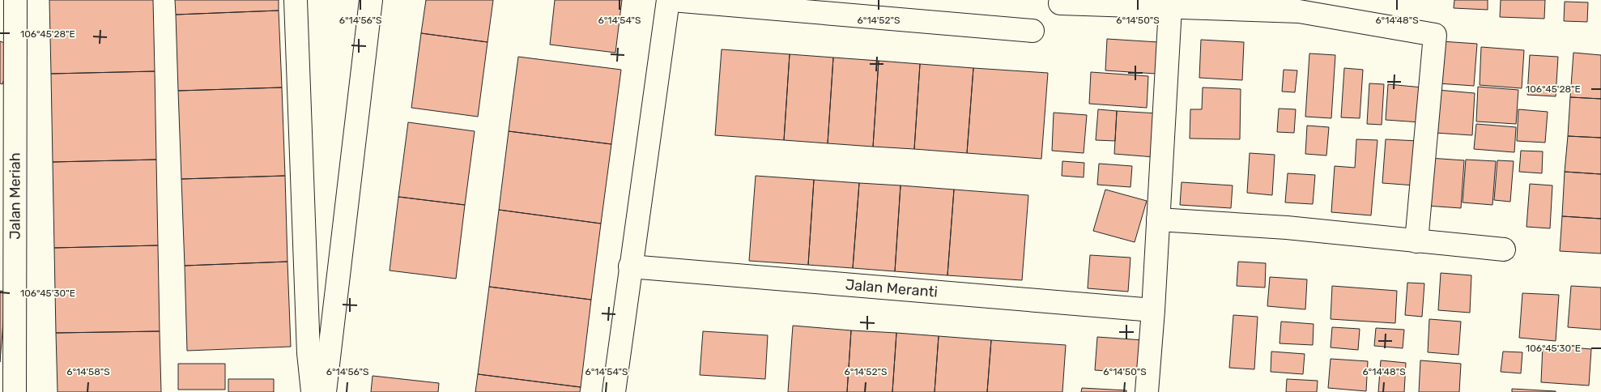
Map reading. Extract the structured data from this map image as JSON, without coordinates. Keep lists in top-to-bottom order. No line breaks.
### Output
{"streets":{"street":["Jalan Meriah","Jalan Meranti"]},"coordinates":["6°14'56\"S","6°14'54\"S","6°14'52\"S","6°14'50\"S","6°14'48\"S","106°45'28\"E","106°45'30\"E","6°14'58\"S"]}
